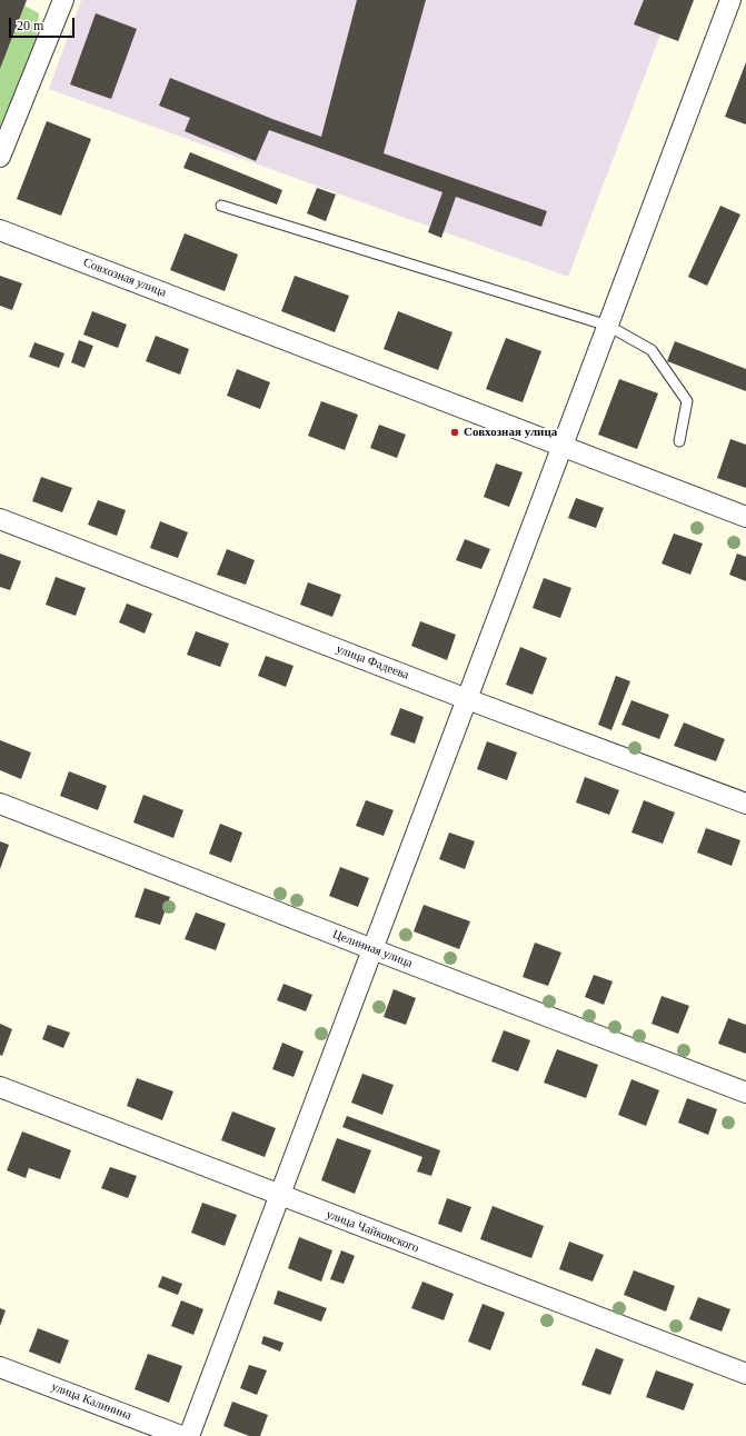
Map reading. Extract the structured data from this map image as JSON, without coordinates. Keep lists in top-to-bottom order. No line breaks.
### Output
{"streets":{"street":["Совхозная улица","улица Фадеева","Целинная улица","улица Чайковского","улица Калинина"]},"places":["Совхозная улица"],"scale_bar":"20 m"}
